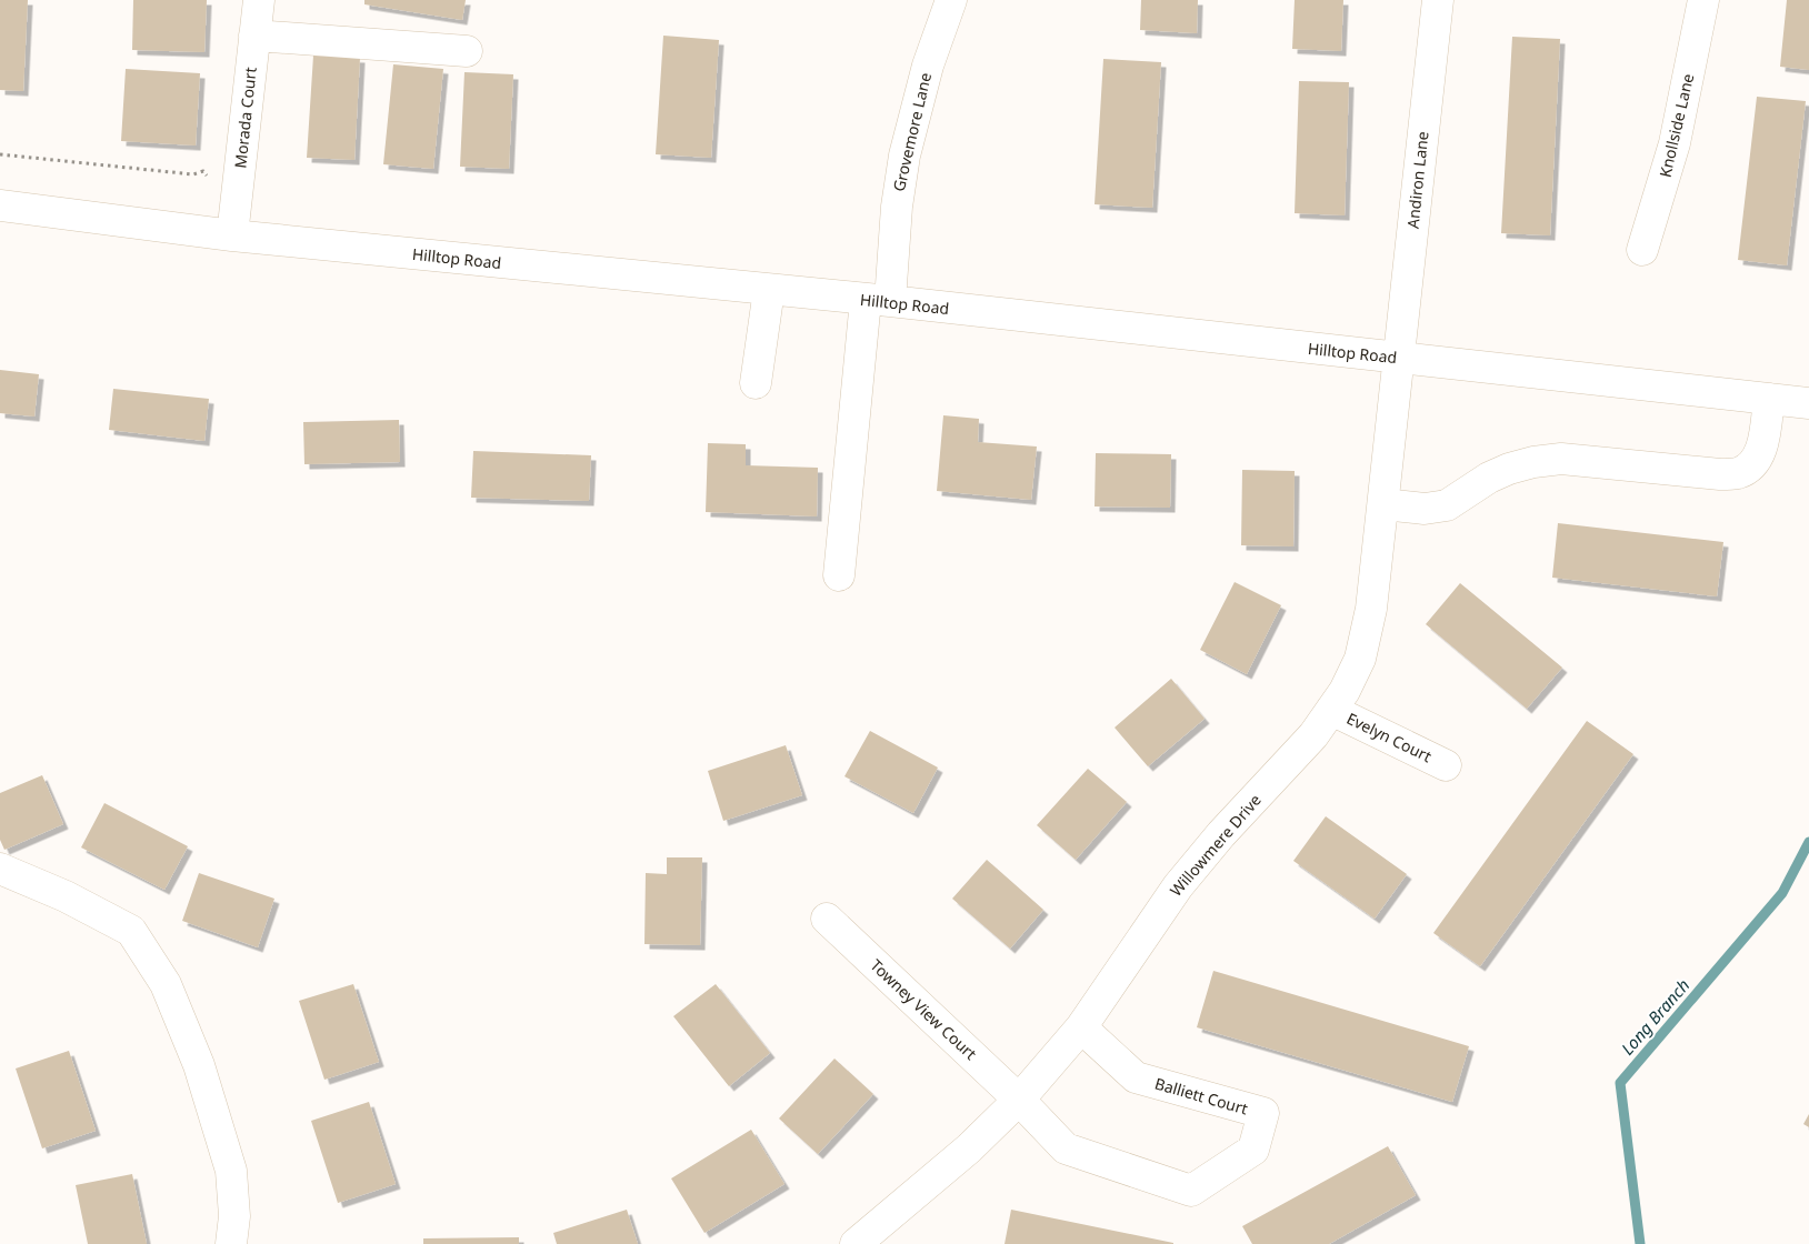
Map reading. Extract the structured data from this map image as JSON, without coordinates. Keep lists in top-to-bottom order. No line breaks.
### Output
{"streets":{"street":["Morada Court","Knollside Lane","Grovemore Lane","Andiron Lane","Hilltop Road","Evelyn Court","Willowmere Drive","Towney View Court","Balliett Court"]},"crossings":[["Morada Court","Hilltop Road"],["Grovemore Lane","Hilltop Road"],["Andiron Lane","Hilltop Road"],["Andiron Lane","Willowmere Drive"],["Hilltop Road","Willowmere Drive"],["Evelyn Court","Willowmere Drive"],["Willowmere Drive","Towney View Court"],["Willowmere Drive","Balliett Court"],["Towney View Court","Balliett Court"]],"water":["Long Branch"]}
